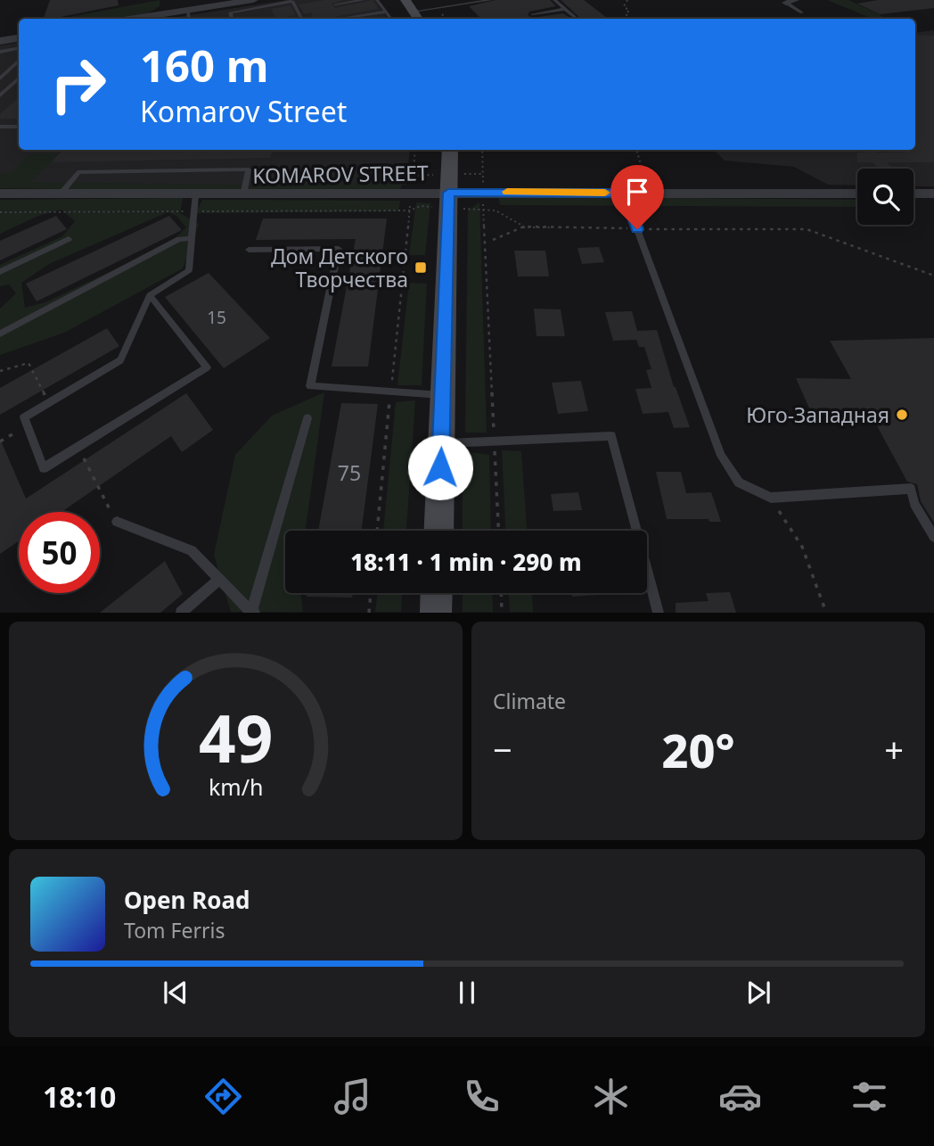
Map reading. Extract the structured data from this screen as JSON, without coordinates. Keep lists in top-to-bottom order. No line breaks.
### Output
{"streets":{"street":["KOMAROV STREET"]},"places":{"transit":["Дом Детского Творчества"],"other":["Юго-Западная"]},"house_numbers":["15","75"],"page":{"turn":["160 m","Komarov Street"],"limit":"50","trip":"18:11 · 1 min · 290 m","tile":"Climate","heat":["−","20°","+"],"song":["Open Road","Tom Ferris"],"tabs":"18:10","gauge":["49","km/h"]}}
